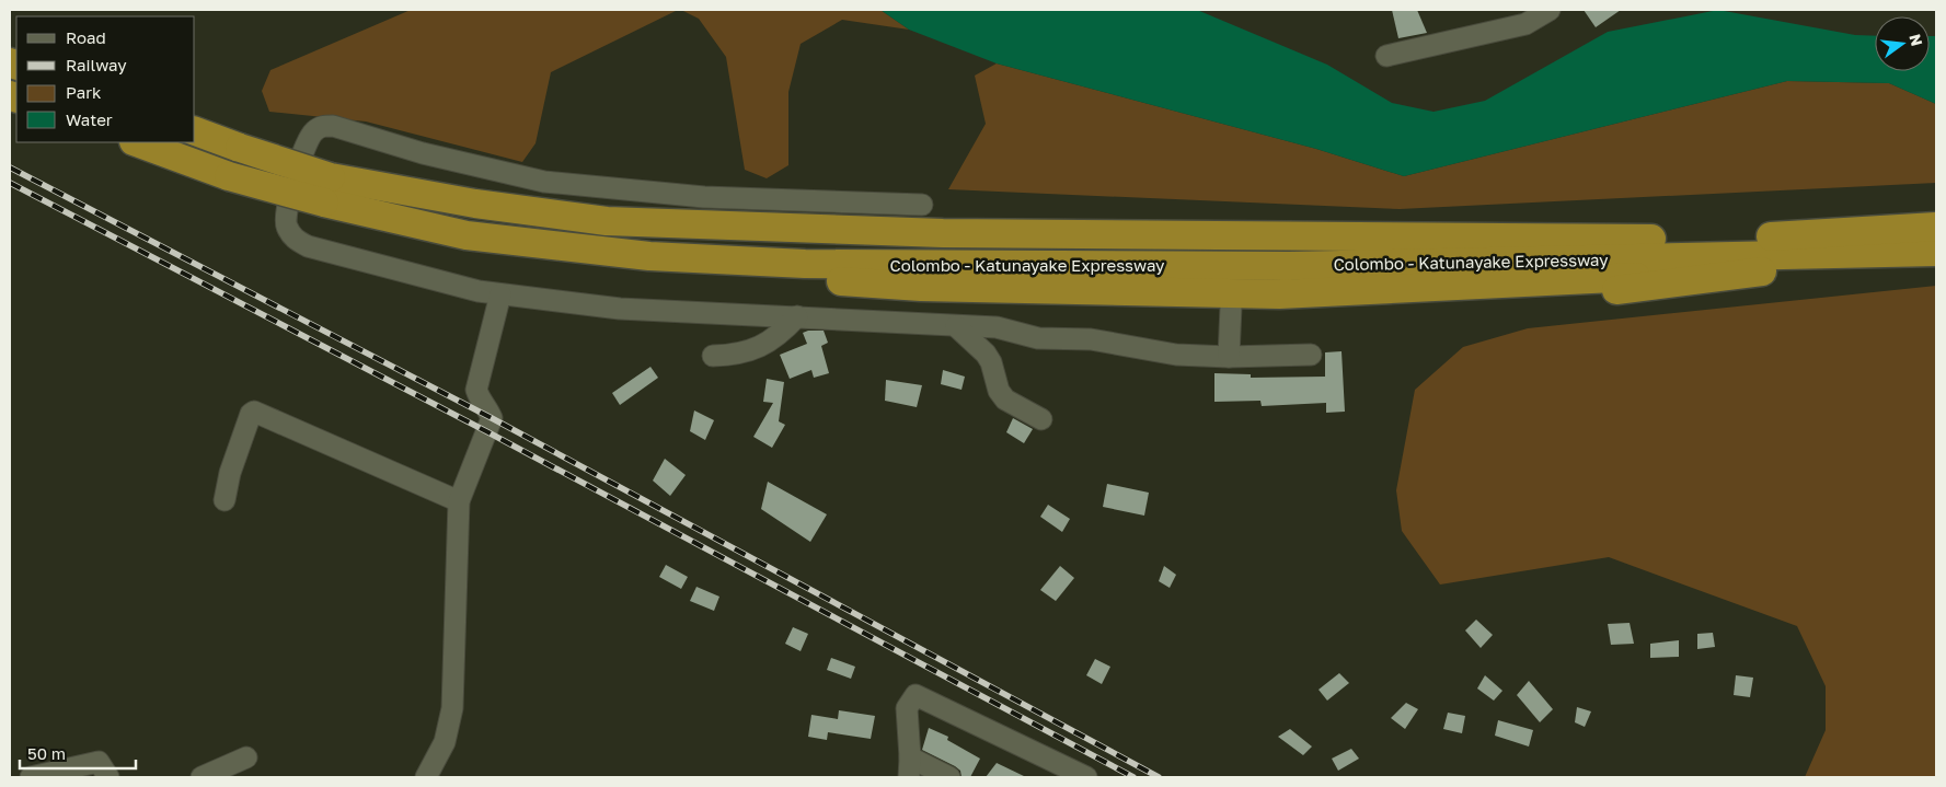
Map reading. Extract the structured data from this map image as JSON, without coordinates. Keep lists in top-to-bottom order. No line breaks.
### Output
{"streets":{"highway":["Colombo - Katunayake Expressway"]},"legend":["Road","Railway","Park","Water"],"scale_bar":"50 m","north":"right"}
